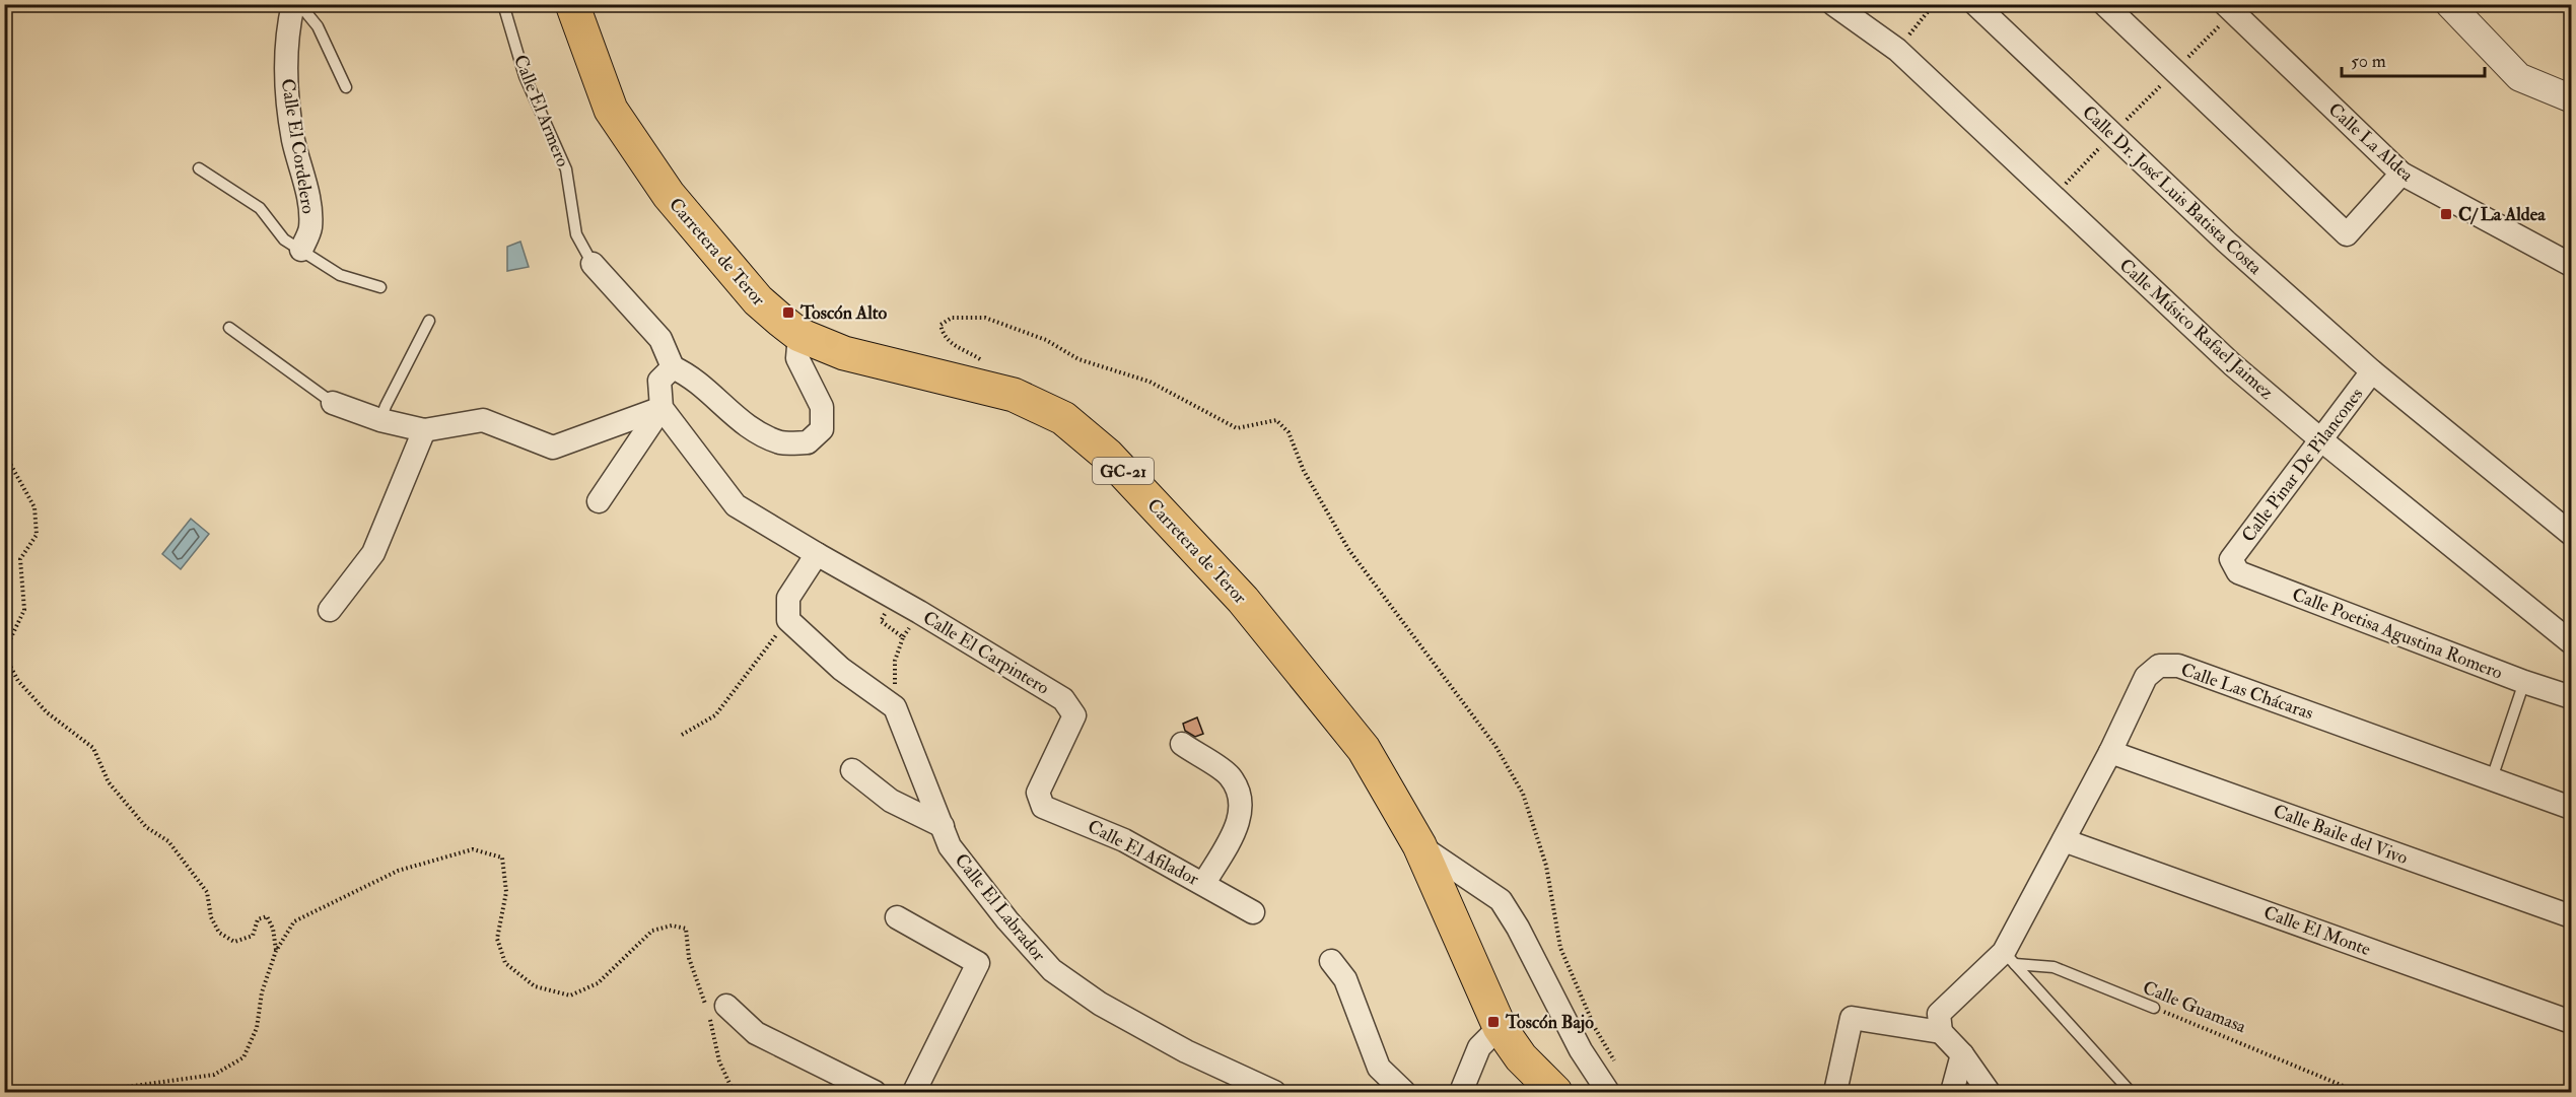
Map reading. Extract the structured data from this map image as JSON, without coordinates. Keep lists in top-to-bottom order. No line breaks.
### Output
{"streets":{"main road":["Carretera de Teror","GC-21"],"street":["Calle El Armero","Calle La Aldea","Calle El Cordelero","Calle Dr. José Luis Batista Costa","Calle Músico Rafael Jaimez","Calle Pinar De Pilancones","Calle Poetisa Agustina Romero","Calle El Carpintero","Calle Las Chácaras","Calle Baile del Vivo","Calle El Afilador","Calle El Labrador","Calle El Monte"],"lane":["Calle Guamasa"]},"crossings":[["Calle Dr. José Luis Batista Costa","Calle Pinar De Pilancones"],["Calle Músico Rafael Jaimez","Calle Pinar De Pilancones"],["Calle Pinar De Pilancones","Calle Poetisa Agustina Romero"],["Calle El Carpintero","Calle El Afilador"],["Calle Las Chácaras","Calle Baile del Vivo"],["Calle Las Chácaras","Calle El Monte"],["Calle Las Chácaras","Calle Guamasa"]],"places":{"transit":["C/ La Aldea","Toscón Alto","Toscón Bajo"]},"scale_bar":"50 m"}
